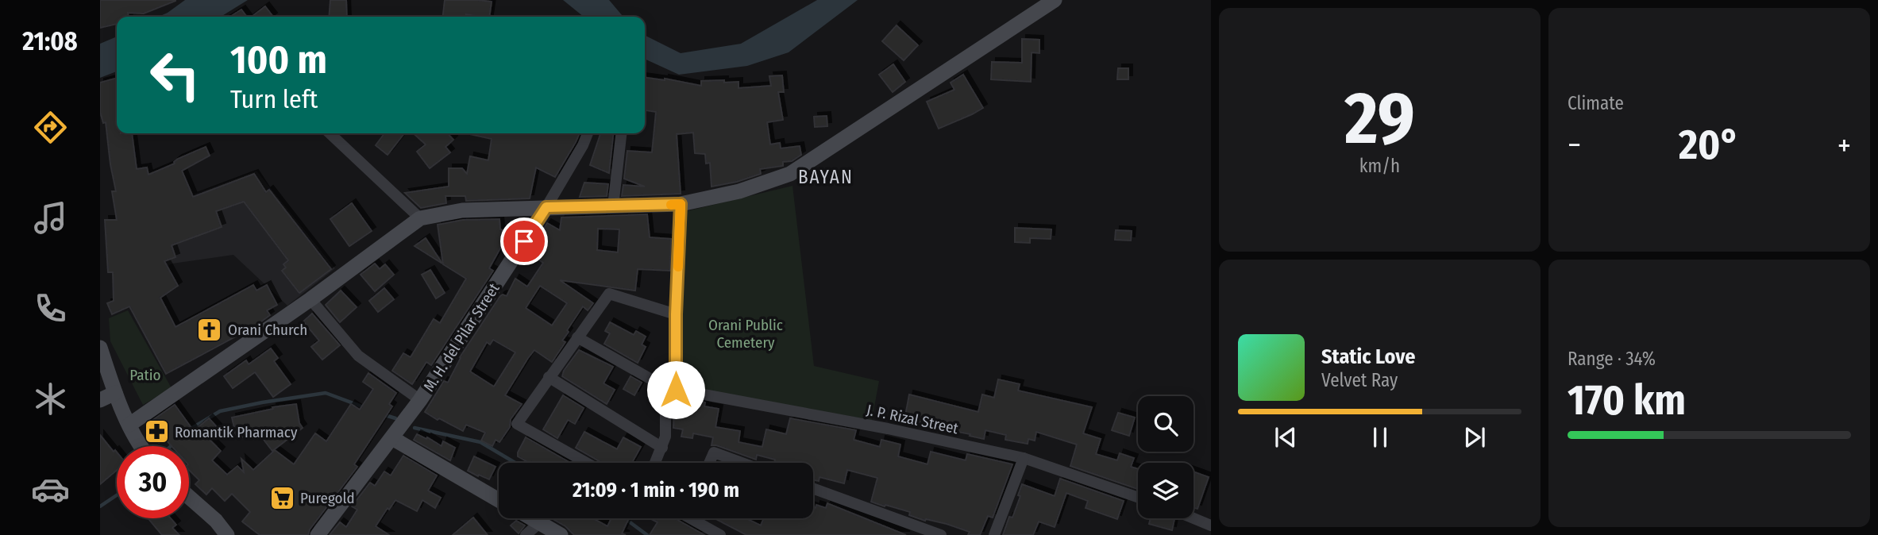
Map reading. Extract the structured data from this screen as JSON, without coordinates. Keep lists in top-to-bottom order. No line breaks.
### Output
{"streets":{"street":["M. H. del Pilar Street","J. P. Rizal Street"]},"districts":["BAYAN"],"parks":["Orani Public Cemetery","Patio"],"places":{"church":["Orani Church"],"pharmacy":["Romantik Pharmacy"],"supermarket":["Puregold"]},"page":{"tabs":"21:08","tile":[["29","km/h"],"Climate",["Range · 34%","170 km"]],"turn":["100 m","Turn left"],"heat":["−","20°","+"],"song":["Static Love","Velvet Ray"],"limit":"30","trip":"21:09 · 1 min · 190 m"}}
